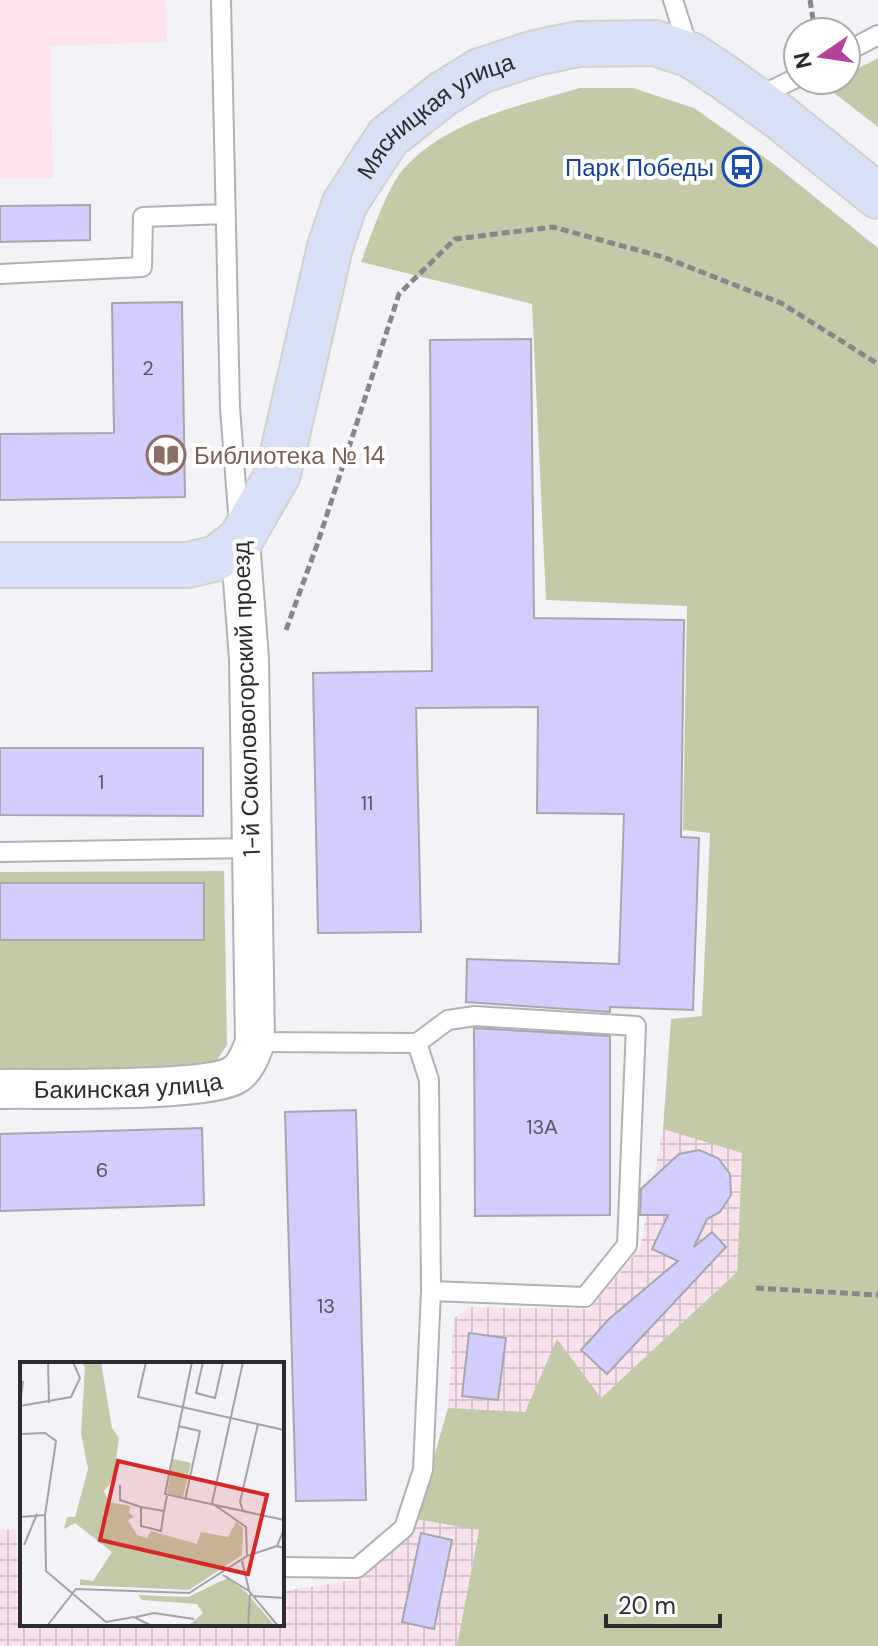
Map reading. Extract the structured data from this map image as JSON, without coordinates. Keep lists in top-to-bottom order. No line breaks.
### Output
{"streets":{"main road":["Мясницкая улица"],"street":["1-й Соколовогорский проезд","Бакинская улица"]},"crossings":[["Мясницкая улица","1-й Соколовогорский проезд"],["1-й Соколовогорский проезд","Бакинская улица"]],"places":{"bus stop":["Парк Победы"],"library":["Библиотека № 14"]},"house_numbers":["2","1","11","13А","6","13"],"scale_bar":"20 m","north":"left"}
